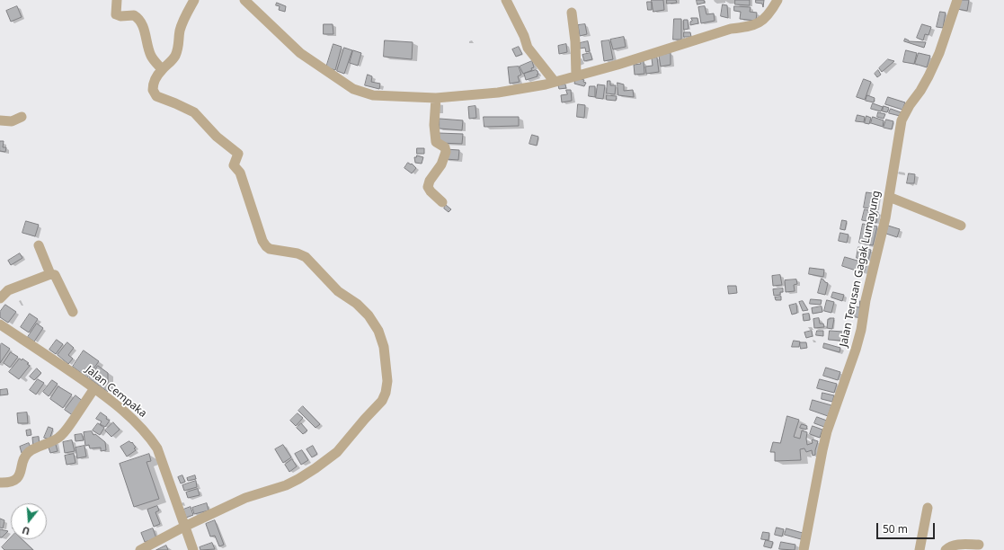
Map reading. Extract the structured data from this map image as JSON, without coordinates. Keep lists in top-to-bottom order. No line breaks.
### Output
{"streets":{"street":["Jalan Terusan Gagak Lumayung","Jalan Cempaka"]},"scale_bar":"50 m","north":"bottom"}
